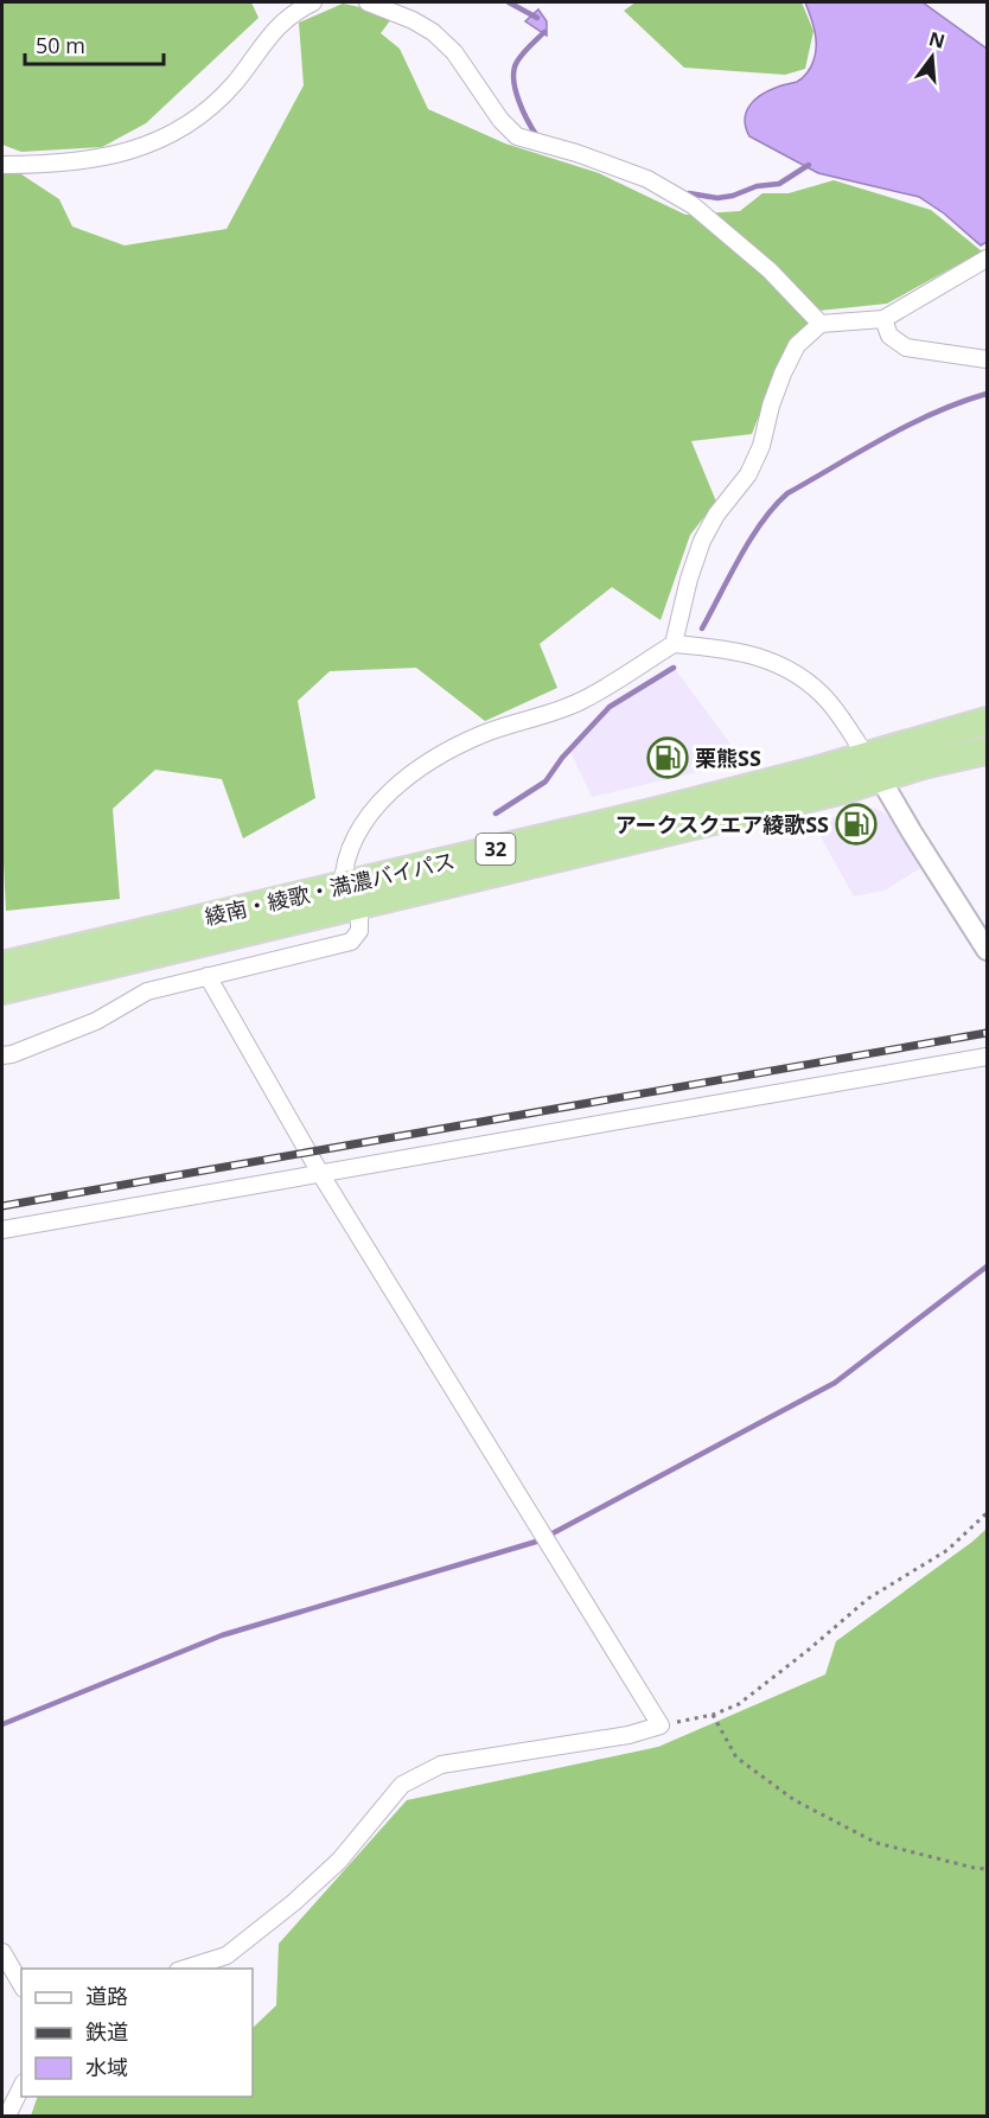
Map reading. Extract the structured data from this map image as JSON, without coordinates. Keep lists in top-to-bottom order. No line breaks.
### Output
{"streets":{"highway":["32","綾南・綾歌・満濃バイパス"]},"places":{"fuel station":["栗熊SS","アークスクエア綾歌SS"]},"legend":["道路","鉄道","水域"],"scale_bar":"50 m","north":"top"}
